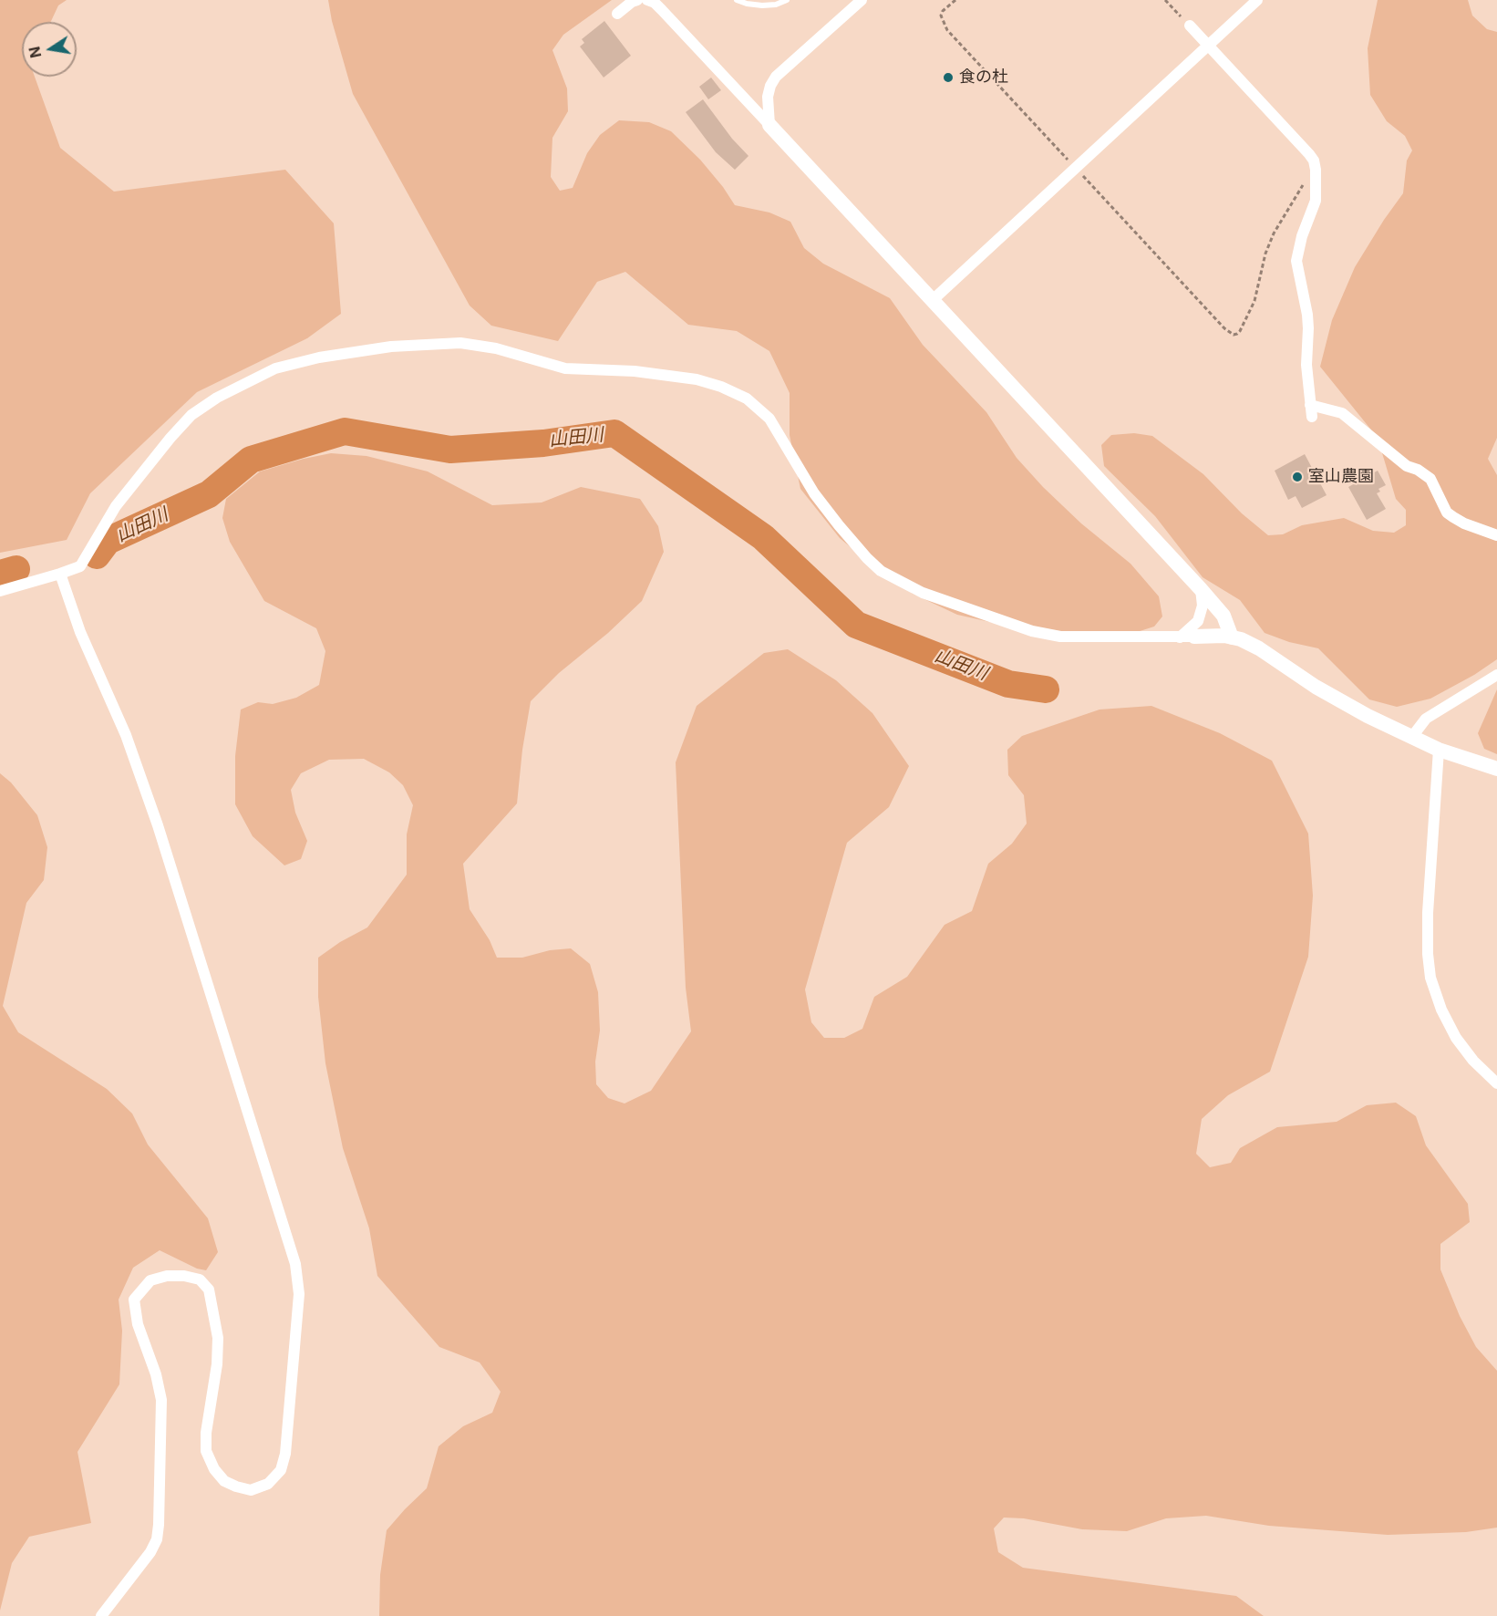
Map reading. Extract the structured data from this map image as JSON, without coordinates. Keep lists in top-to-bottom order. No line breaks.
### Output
{"water":["山田川"],"places":["食の杜","室山農園"],"north":"left"}
